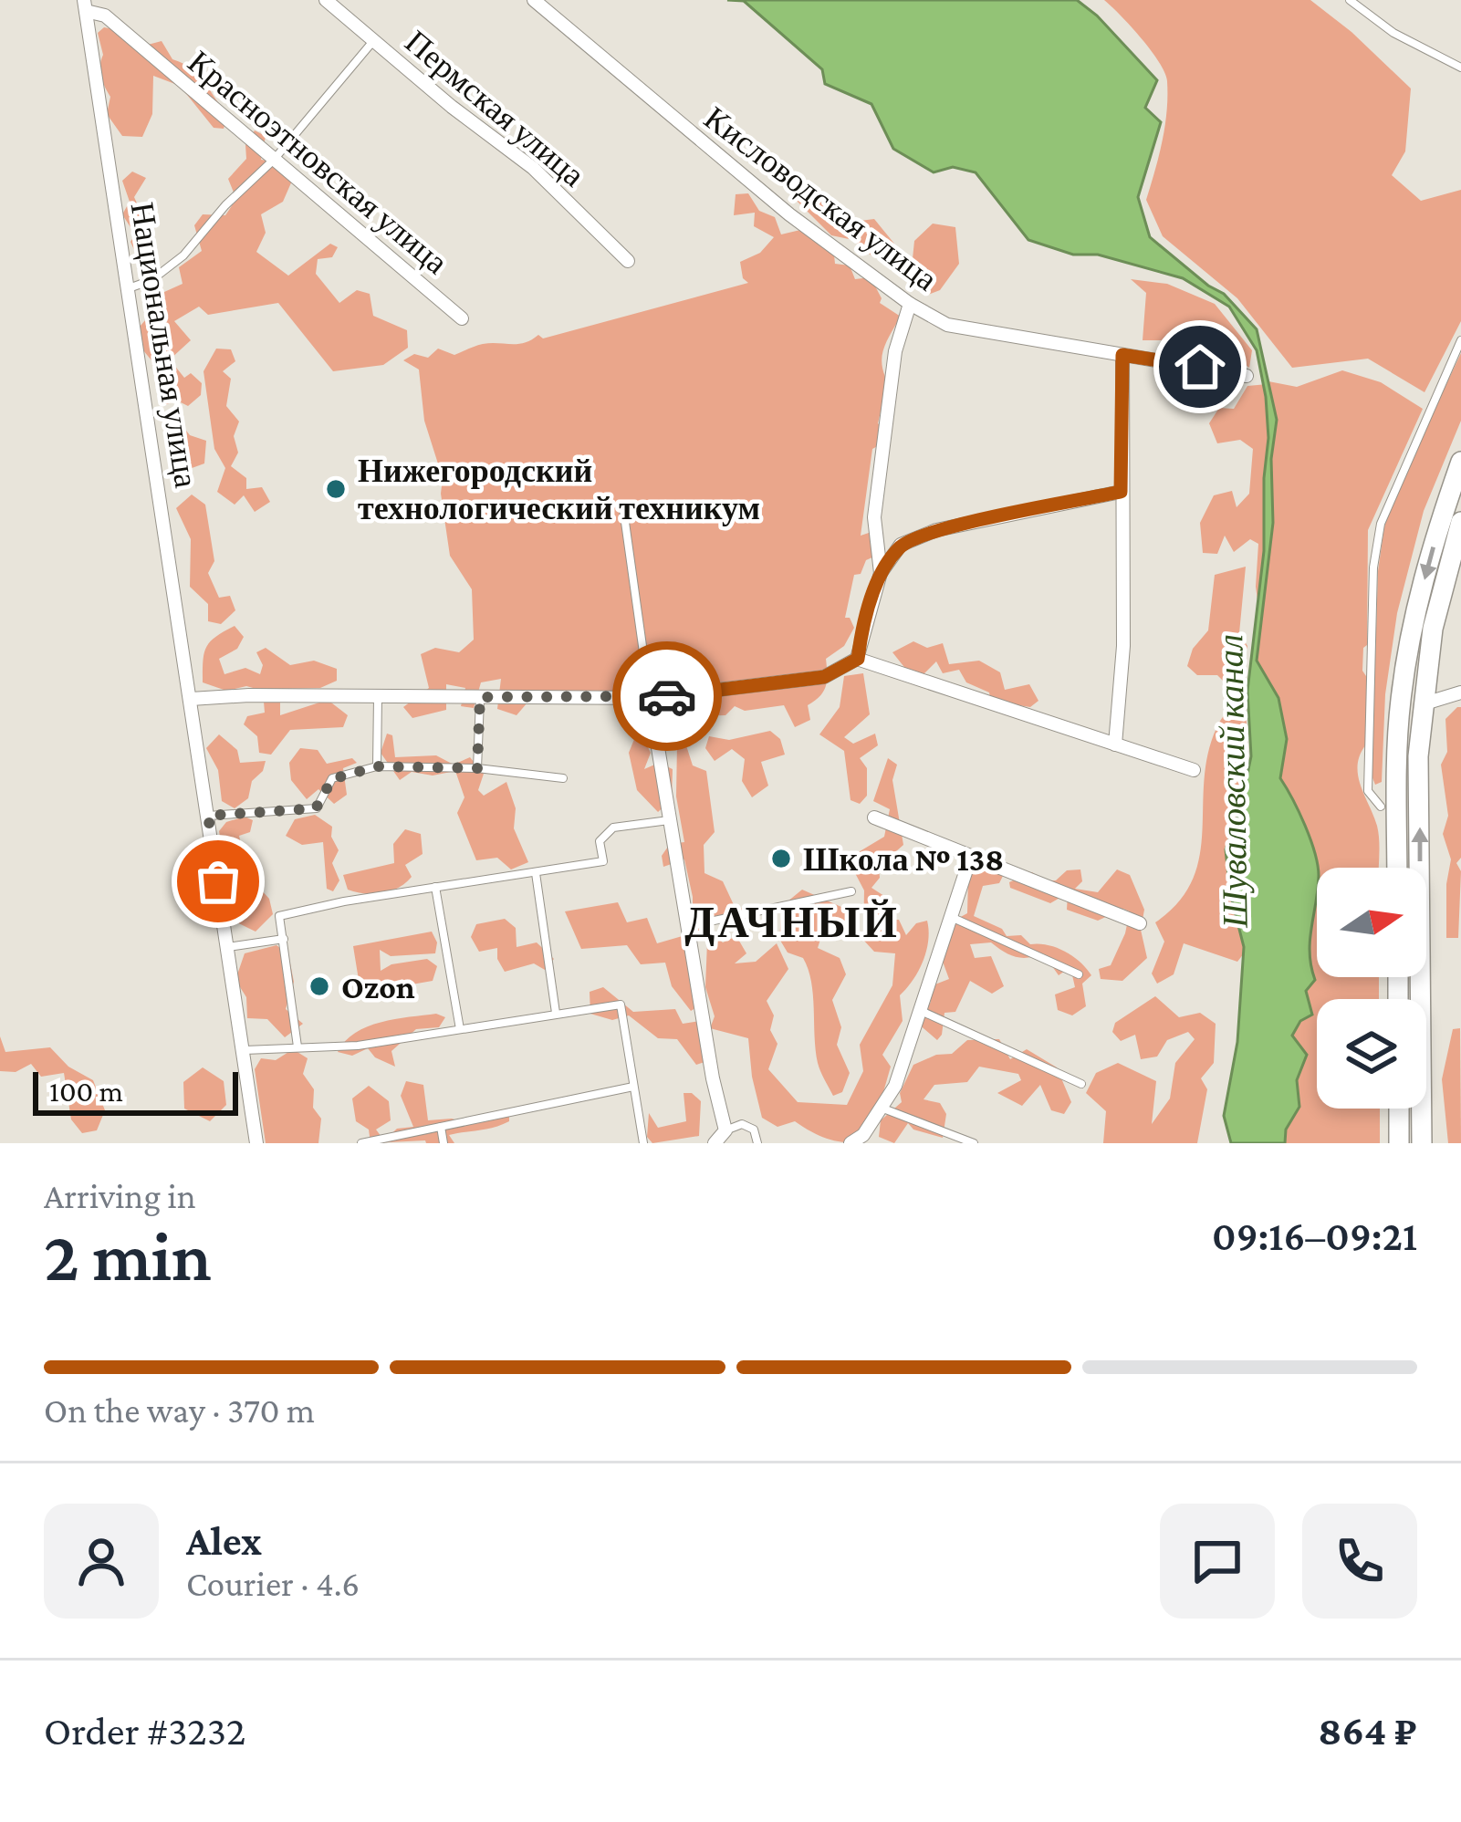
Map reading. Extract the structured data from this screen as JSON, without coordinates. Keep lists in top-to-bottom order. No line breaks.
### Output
{"streets":{"street":["Пермская улица","Красноэтновская улица","Кисловодская улица","Национальная улица"]},"crossings":[["Красноэтновская улица","Национальная улица"]],"districts":["ДАЧНЫЙ"],"water":["Шуваловский канал"],"places":["Нижегородский технологический техникум","Школа № 138","Ozon"],"scale_bar":"100 m","north":"right","page":{"scale":"100 m","heading":["2 min","Arriving in","09:16–09:21"],"panel":["Alex","Courier · 4.6","Order #3232","864 ₽"],"bar":"On the way · 370 m"}}
